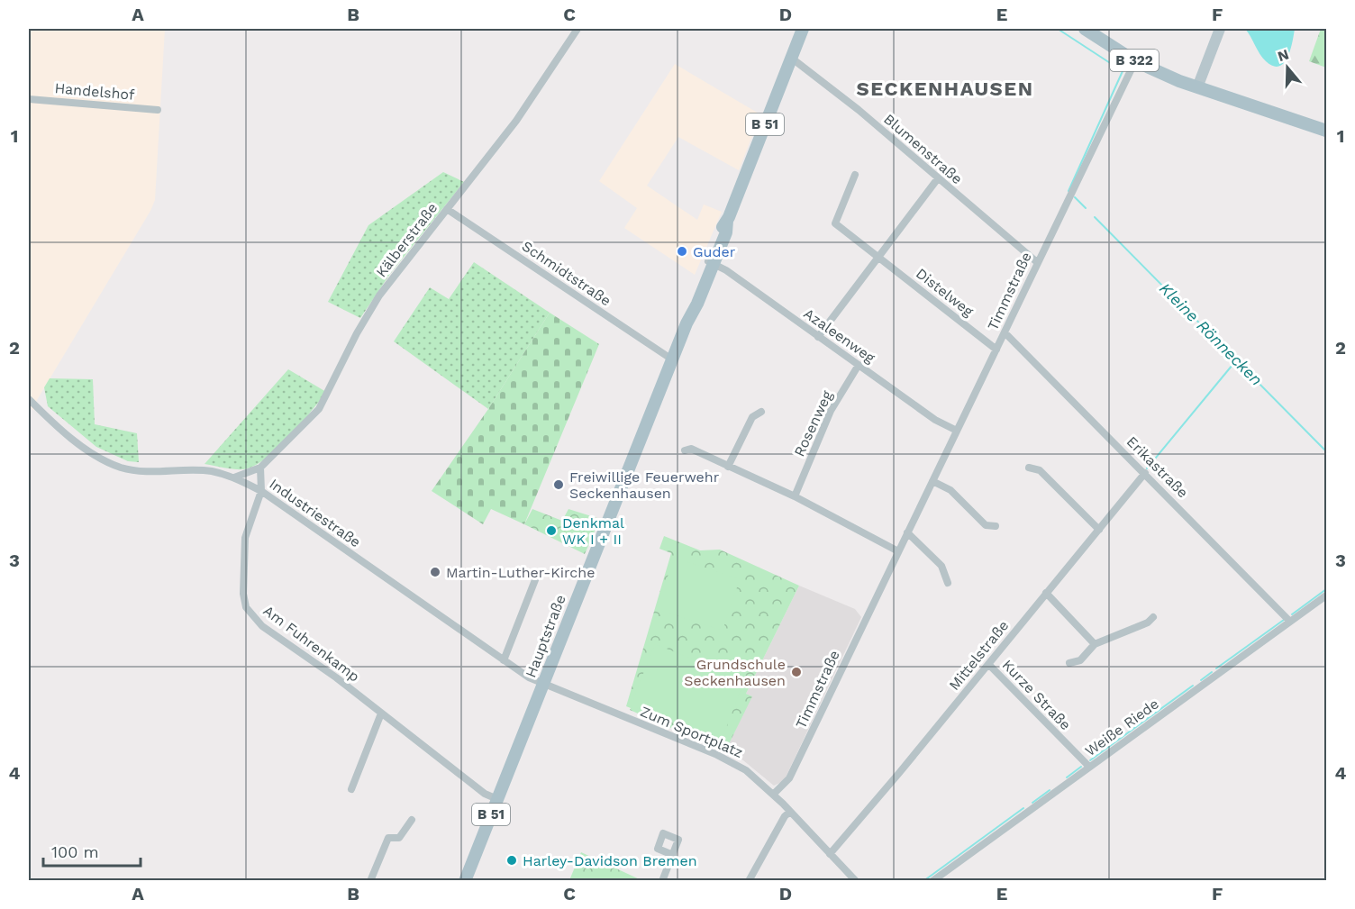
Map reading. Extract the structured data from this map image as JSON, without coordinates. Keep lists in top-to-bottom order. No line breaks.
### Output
{"streets":{"main road":["B 322","B 51","Hauptstraße"],"street":["Handelshof","Blumenstraße","Kälberstraße","Schmidtstraße","Timmstraße","Distelweg","Azaleenweg","Rosenweg","Erikastraße","Industriestraße","Am Fuhrenkamp","Mittelstraße","Kurze Straße","Weiße Riede","Zum Sportplatz"]},"crossings":[["B 322","Timmstraße"],["Blumenstraße","Timmstraße"],["Blumenstraße","Hauptstraße"],["Kälberstraße","Schmidtstraße"],["Kälberstraße","Industriestraße"],["Schmidtstraße","Hauptstraße"],["Timmstraße","Distelweg"],["Timmstraße","Azaleenweg"],["Timmstraße","Erikastraße"],["Timmstraße","Zum Sportplatz"],["Azaleenweg","Rosenweg"],["Azaleenweg","Hauptstraße"],["Erikastraße","Mittelstraße"],["Erikastraße","Weiße Riede"],["Industriestraße","Hauptstraße"],["Industriestraße","Am Fuhrenkamp"],["Industriestraße","Zum Sportplatz"],["Hauptstraße","Am Fuhrenkamp"],["Hauptstraße","Zum Sportplatz"],["Mittelstraße","Kurze Straße"],["Mittelstraße","Zum Sportplatz"],["Kurze Straße","Weiße Riede"]],"districts":["SECKENHAUSEN"],"water":["Kleine Rönnecken"],"places":["Guder","Freiwillige Feuerwehr Seckenhausen","Denkmal WK I + II","Martin-Luther-Kirche","Grundschule Seckenhausen","Harley-Davidson Bremen"],"scale_bar":"100 m","north":"top","grid":{"columns":["A","B","C","D","E","F"],"rows":["1","2","3","4"]}}
